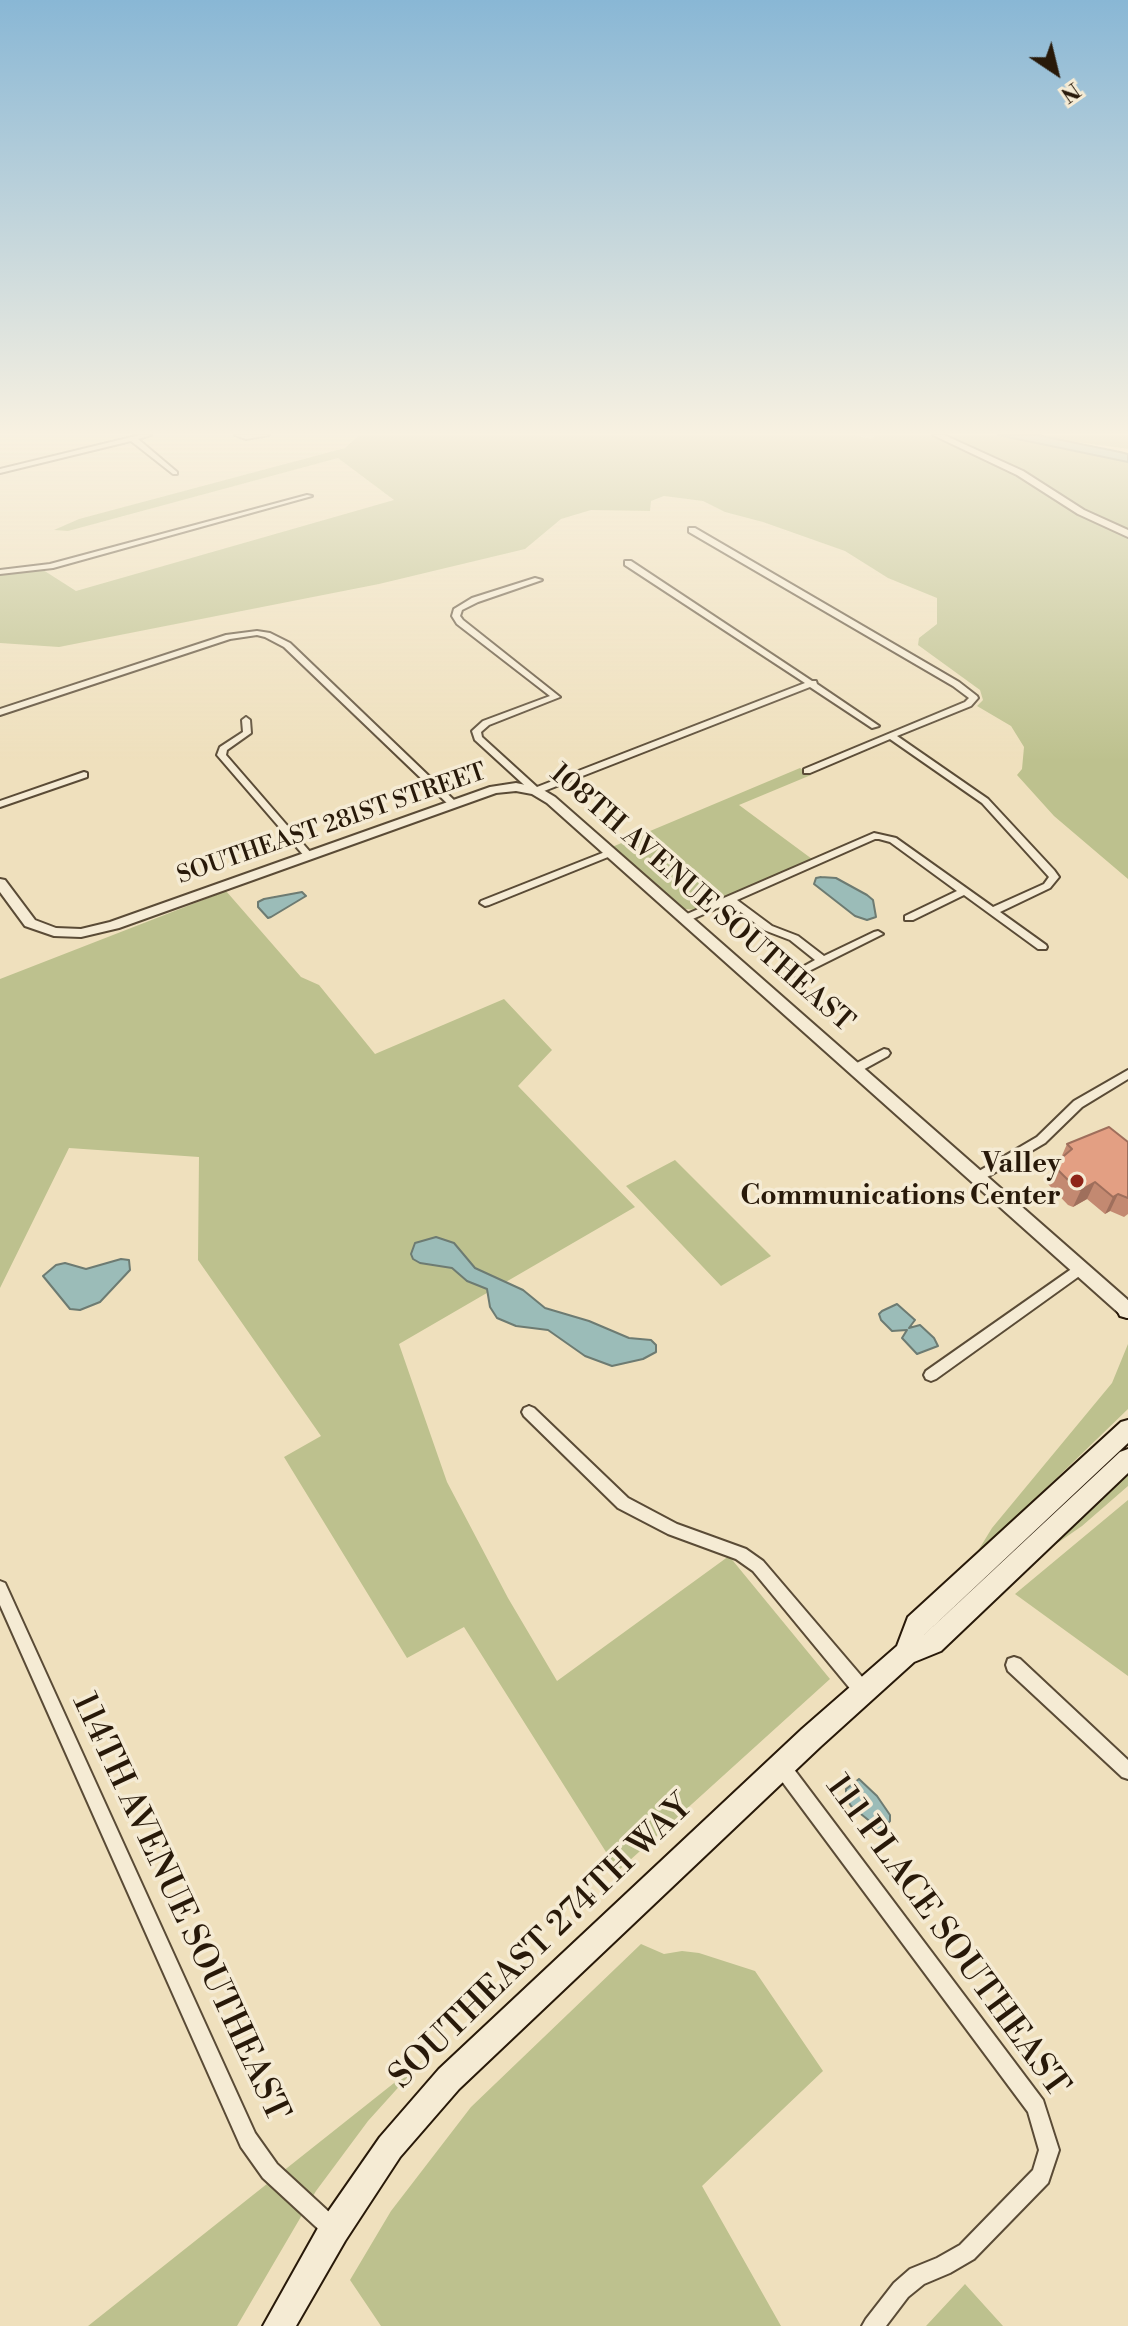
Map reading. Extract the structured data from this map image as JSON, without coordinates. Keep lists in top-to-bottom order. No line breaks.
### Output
{"streets":{"main road":["SOUTHEAST 274TH WAY"],"street":["SOUTHEAST 281ST STREET","108TH AVENUE SOUTHEAST","114TH AVENUE SOUTHEAST","111 PLACE SOUTHEAST"]},"crossings":[["SOUTHEAST 281ST STREET","108TH AVENUE SOUTHEAST"],["114TH AVENUE SOUTHEAST","SOUTHEAST 274TH WAY"],["111 PLACE SOUTHEAST","SOUTHEAST 274TH WAY"]],"places":["Valley Communications Center"],"north":"bottom right"}
